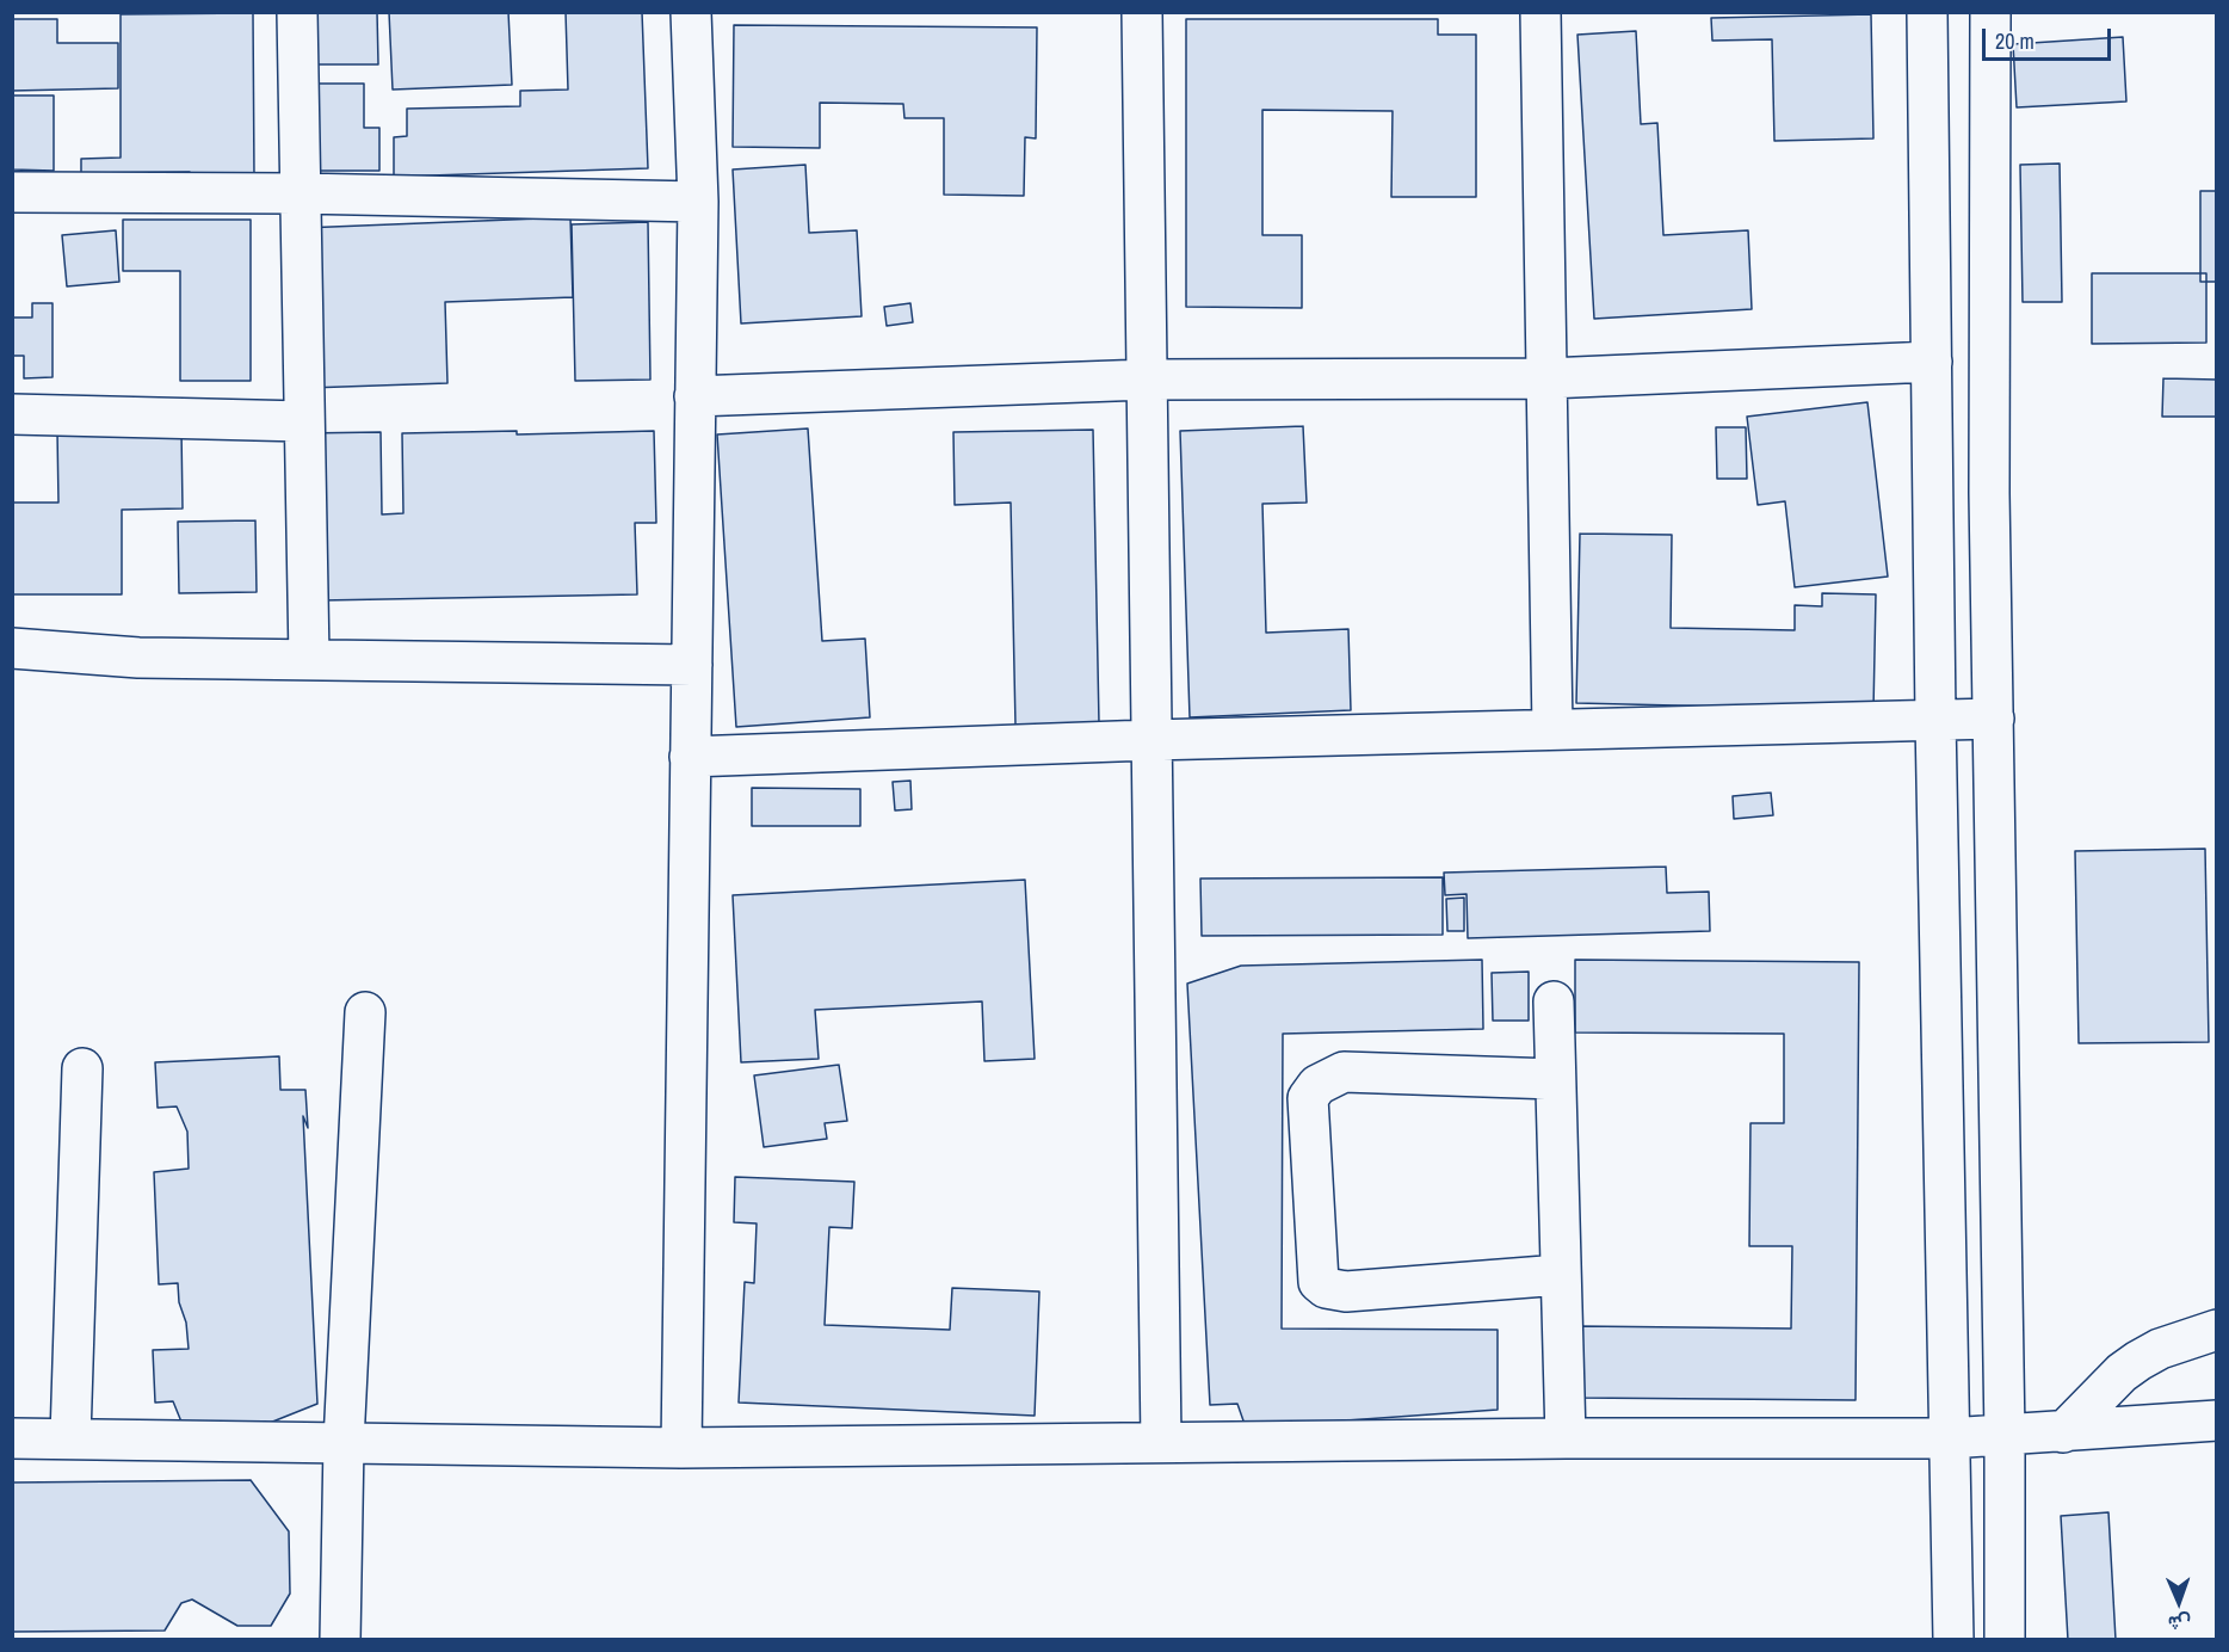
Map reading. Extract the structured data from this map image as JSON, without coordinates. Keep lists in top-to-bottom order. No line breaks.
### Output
{"scale_bar":"20 m","north":"bottom"}
